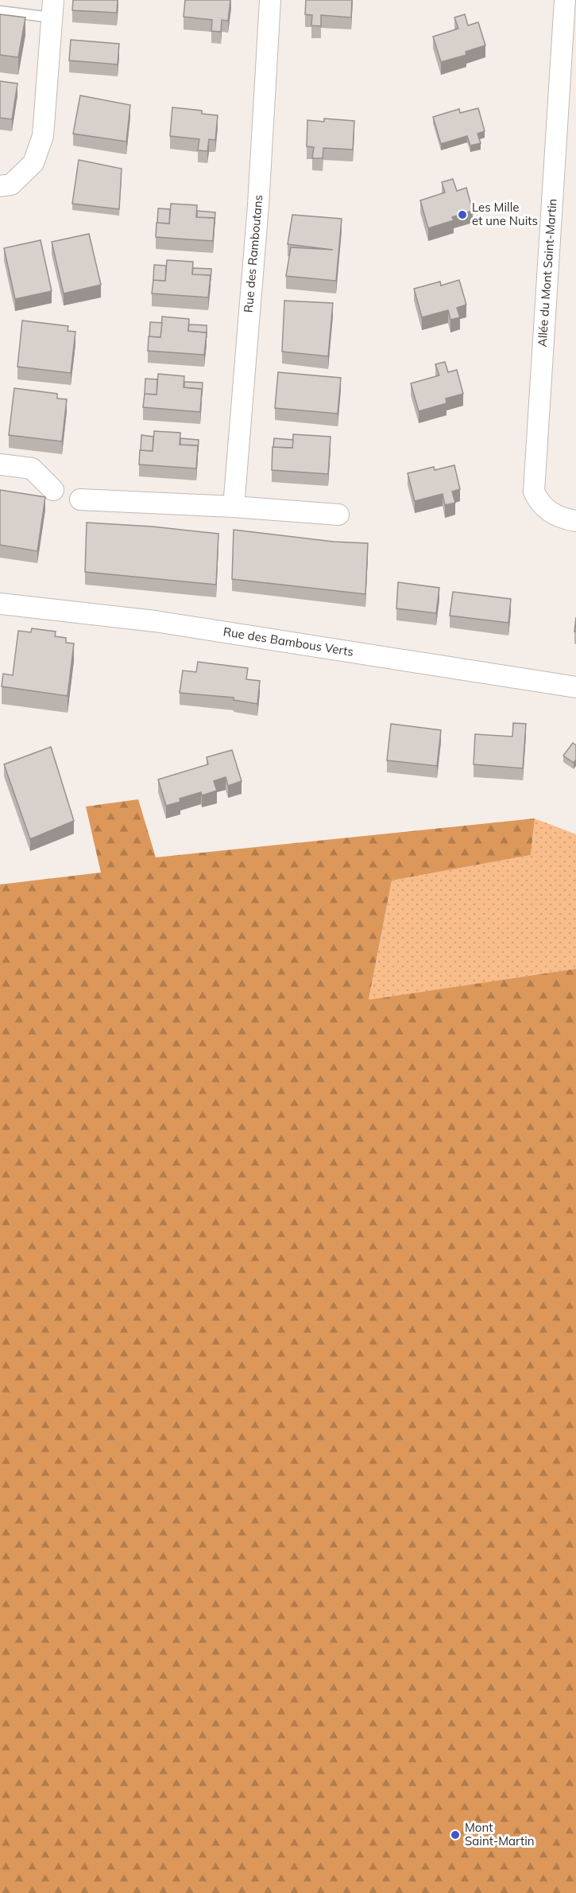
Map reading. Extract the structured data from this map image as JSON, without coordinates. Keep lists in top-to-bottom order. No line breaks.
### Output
{"streets":{"street":["Rue des Ramboutans","Allée du Mont Saint-Martin","Rue des Bambous Verts"]},"places":["Les Mille et une Nuits","Mont Saint-Martin"]}
